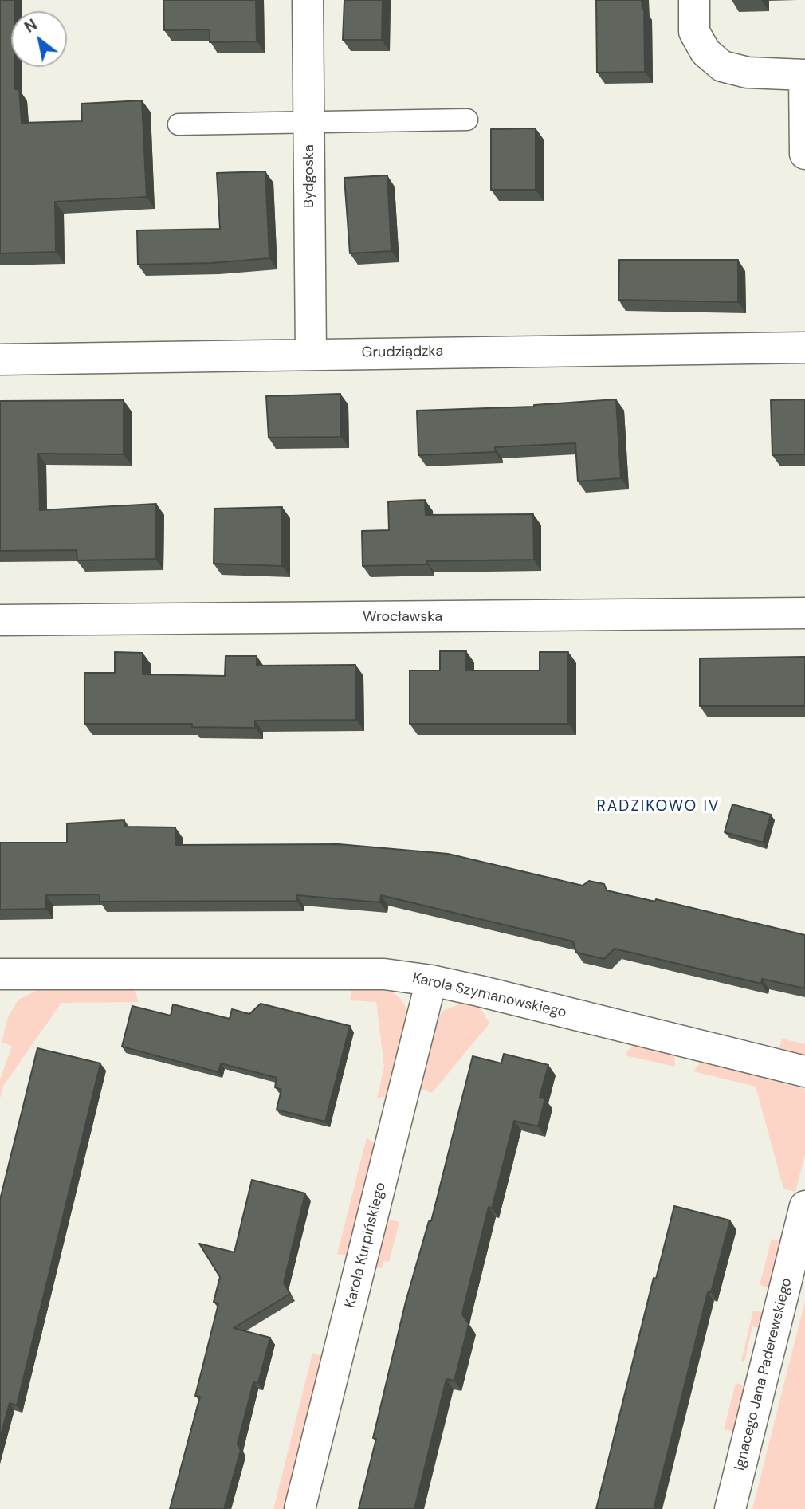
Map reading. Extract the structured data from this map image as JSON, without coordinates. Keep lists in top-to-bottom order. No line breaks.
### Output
{"streets":{"street":["Bydgoska","Grudziądzka","Wrocławska","Karola Szymanowskiego","Karola Kurpińskiego","Ignacego Jana Paderewskiego"]},"crossings":[["Bydgoska","Grudziądzka"],["Karola Szymanowskiego","Karola Kurpińskiego"]],"districts":["RADZIKOWO IV"],"north":"top left"}
